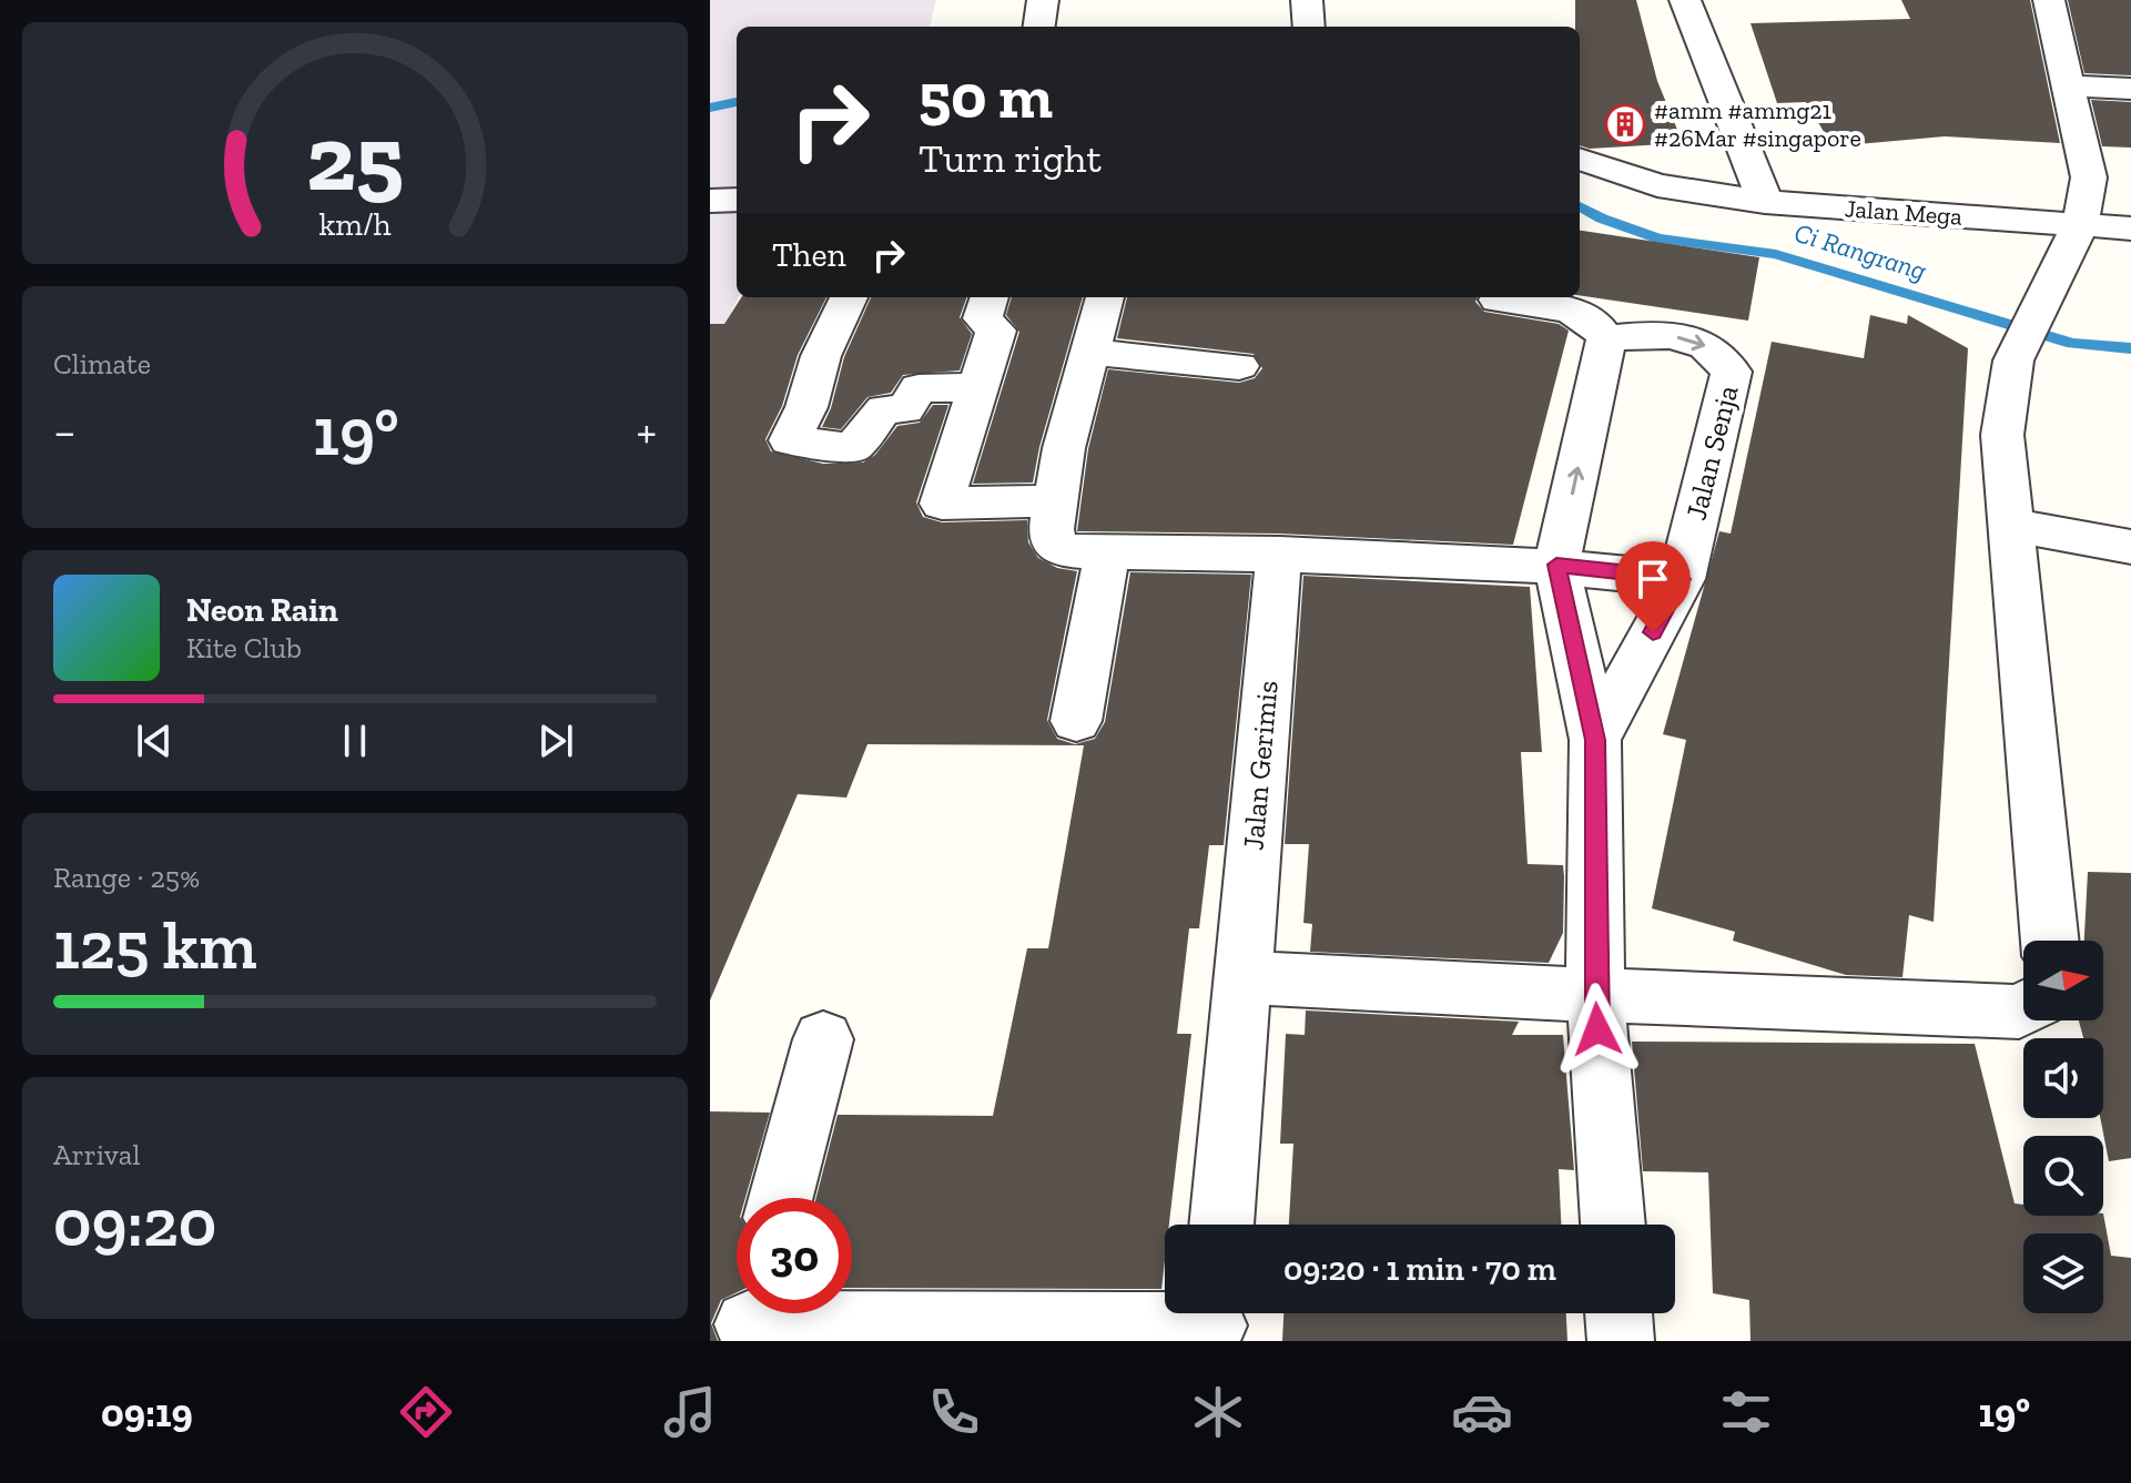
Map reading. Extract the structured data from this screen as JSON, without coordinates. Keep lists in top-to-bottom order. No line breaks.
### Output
{"streets":{"street":["Jalan Mega","Jalan Senja","Jalan Gerimis"]},"water":["Ci Rangrang"],"places":{"building":["#amm #ammg21 #26Mar #singapore"]},"north":"right","page":{"turn":["50 m","Turn right"],"then":"Then","tile":["Climate",["Range · 25%","125 km"],["Arrival","09:20"]],"heat":["−","19°","+"],"song":["Neon Rain","Kite Club"],"limit":"30","trip":"09:20 · 1 min · 70 m","tabs":["09:19","19°"],"gauge":["25","km/h"]}}
